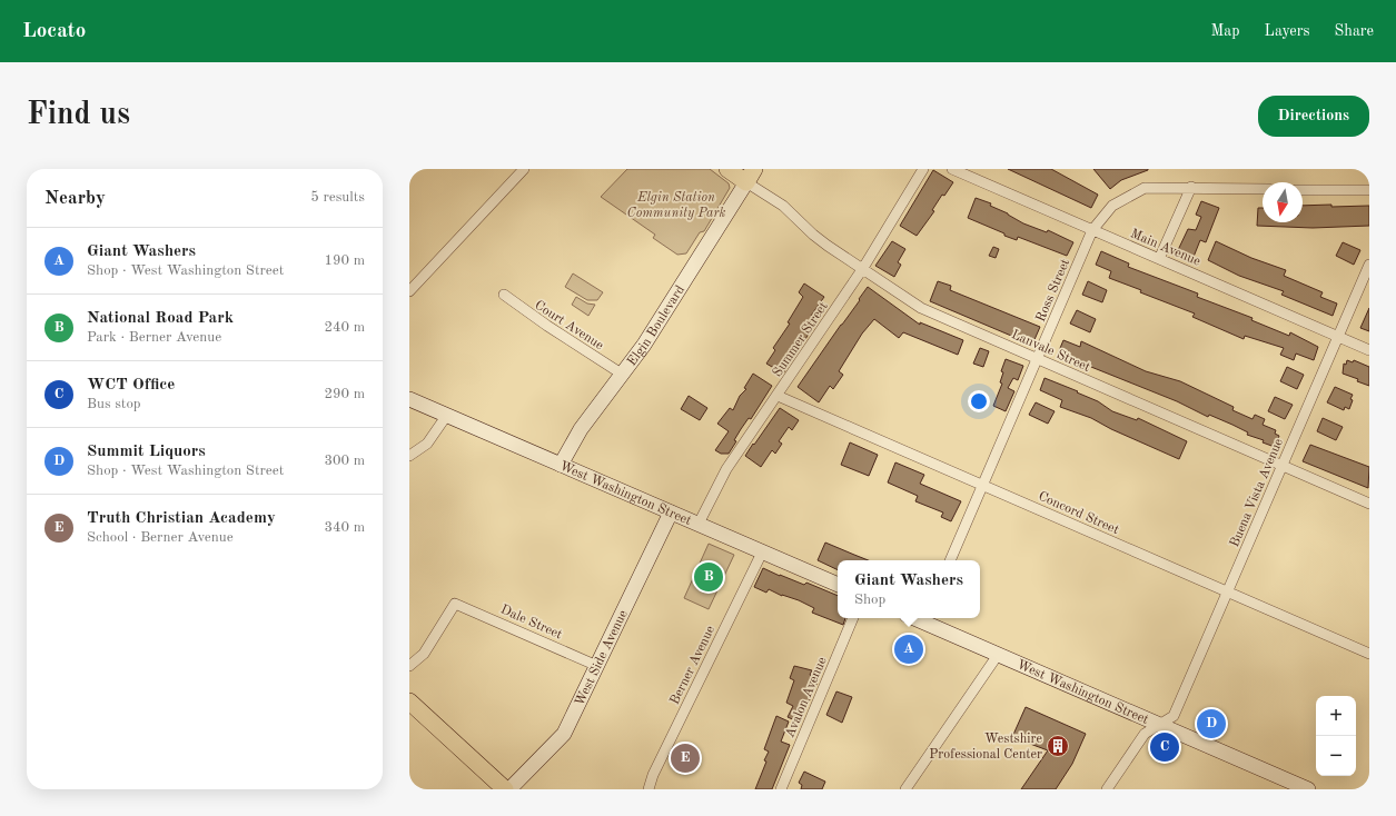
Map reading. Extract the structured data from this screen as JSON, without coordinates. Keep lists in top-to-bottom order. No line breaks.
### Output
{"streets":{"street":["Main Avenue","Ross Street","Court Avenue","Elgin Boulevard","Summer Street","Lanvale Street","West Washington Street","Buena Vista Avenue","Concord Street","Dale Street","West Side Avenue","Berner Avenue","Avalon Avenue"]},"crossings":[["Main Avenue","Ross Street"],["Main Avenue","Buena Vista Avenue"],["Ross Street","Lanvale Street"],["Ross Street","Concord Street"],["Court Avenue","Elgin Boulevard"],["Elgin Boulevard","Lanvale Street"],["Elgin Boulevard","West Washington Street"],["Summer Street","Lanvale Street"],["Summer Street","West Washington Street"],["Summer Street","Concord Street"],["Lanvale Street","Buena Vista Avenue"],["West Washington Street","Buena Vista Avenue"],["West Washington Street","West Side Avenue"],["West Washington Street","Berner Avenue"],["Buena Vista Avenue","Concord Street"],["Dale Street","West Side Avenue"]],"parks":["Elgin Station Community Park"],"places":{"building":["Westshire Professional Center"]},"north":"bottom","page":{"header":"Locato","nav":["Map","Layers","Share"],"buttons":"Directions","title":"Find us","heading":["Nearby","5 results"],"list":[{"mark":"A","name":"Giant Washers","note":"Shop · West Washington Street","value":"190 m"},{"mark":"B","name":"National Road Park","note":"Park · Berner Avenue","value":"240 m"},{"mark":"C","name":"WCT Office","note":"Bus stop","value":"290 m"},{"mark":"D","name":"Summit Liquors","note":"Shop · West Washington Street","value":"300 m"},{"mark":"E","name":"Truth Christian Academy","note":"School · Berner Avenue","value":"340 m"}],"popup":["Giant Washers","Shop"],"pins":["B","A","D","C","E"],"map_buttons":["+","−"]}}
